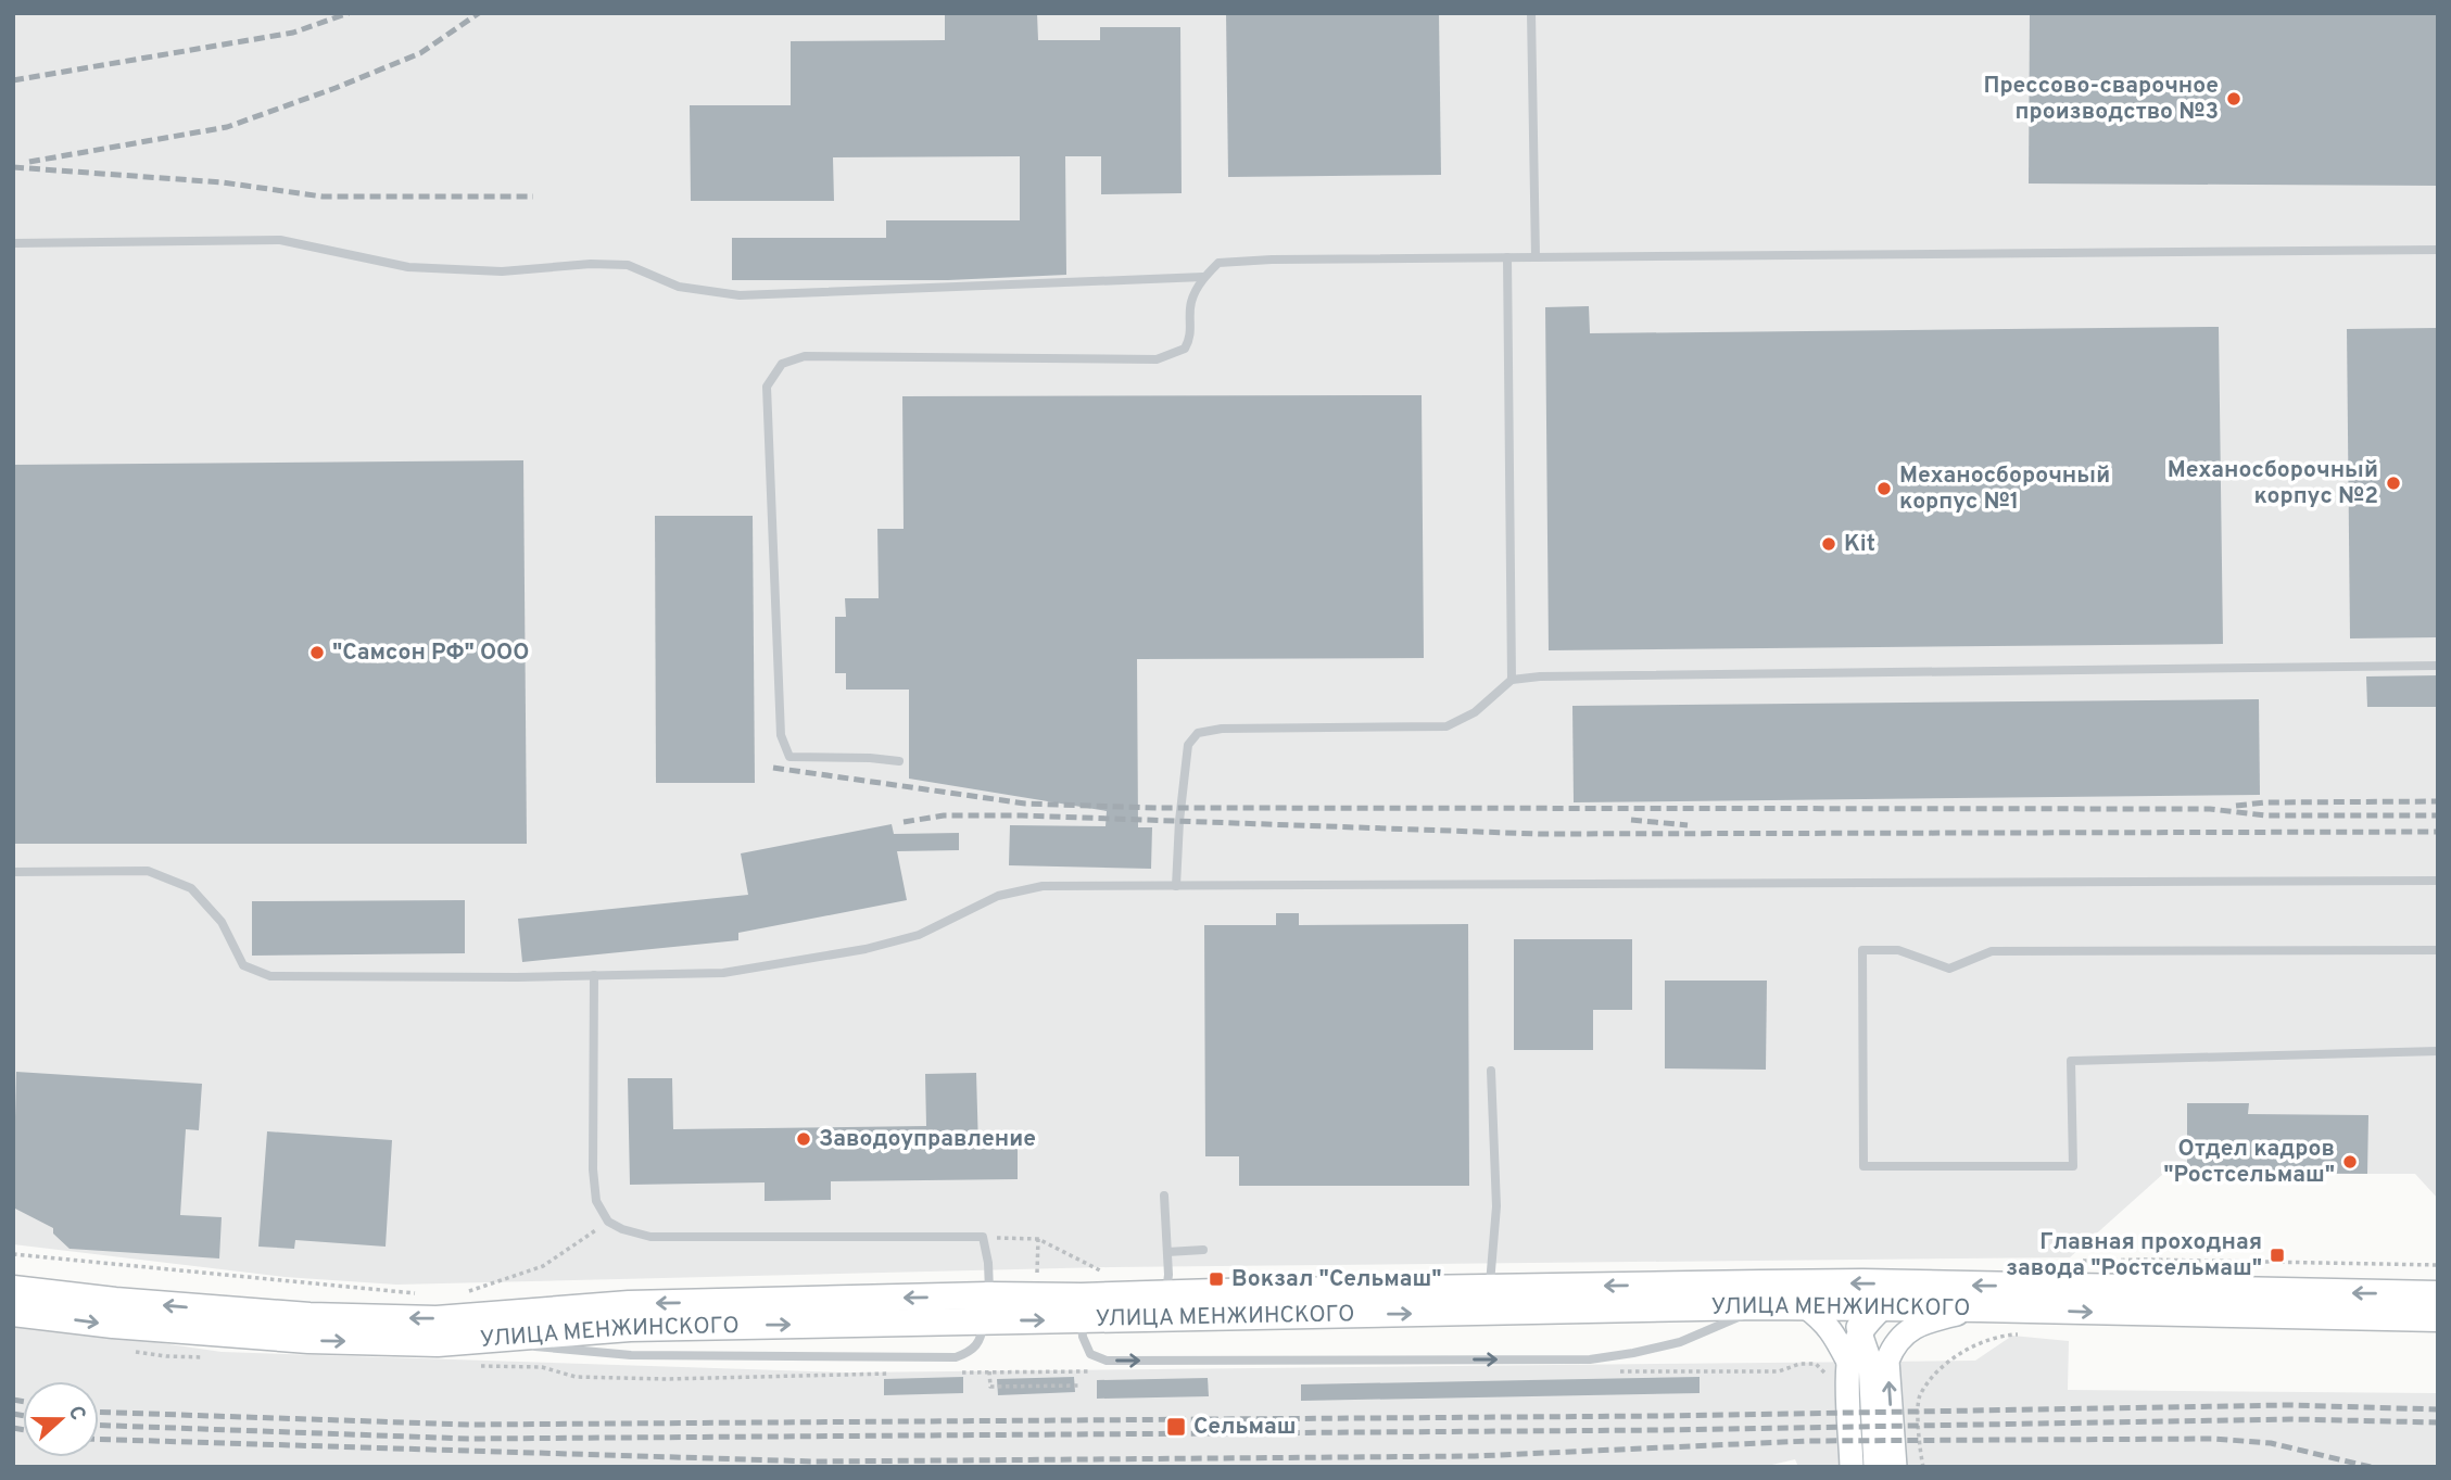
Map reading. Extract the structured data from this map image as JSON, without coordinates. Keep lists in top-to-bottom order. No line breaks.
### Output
{"streets":{"main road":["УЛИЦА МЕНЖИНСКОГО"]},"places":{"other":["Прессово-сварочное производство №3","Механосборочный корпус №2","Механосборочный корпус №1","Kit","\"Самсон РФ\" ООО","Заводоуправление","Отдел кадров \"Ростсельмаш\""],"transit":["Главная проходная завода \"Ростсельмаш\"","Вокзал \"Сельмаш\"","Сельмаш"]},"north":"right"}
